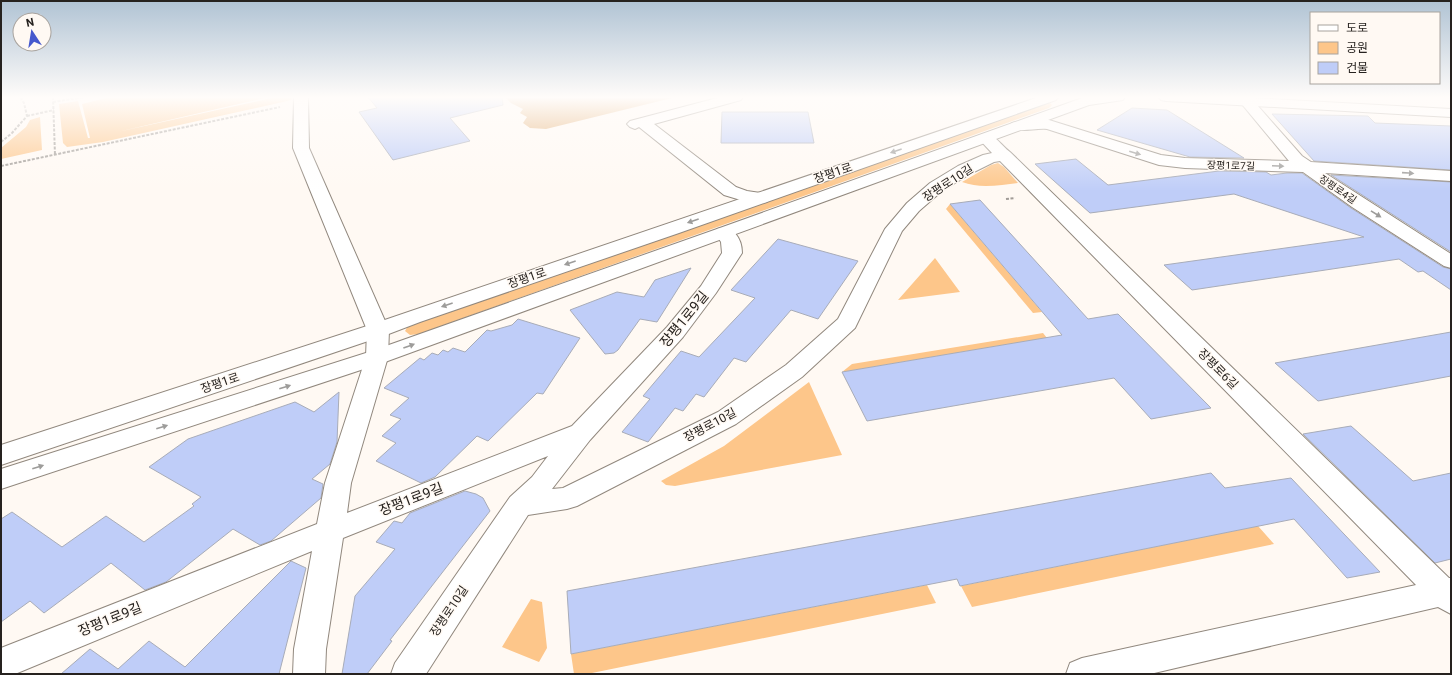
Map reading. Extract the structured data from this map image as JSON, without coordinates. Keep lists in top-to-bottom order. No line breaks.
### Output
{"streets":{"street":["장평1로7길","장평1로","장평로10길","장평로4길","장평1로9길","장평로6길"]},"crossings":[["장평1로7길","장평로4길"],["장평1로","장평1로9길"],["장평1로","장평로6길"],["장평로10길","장평로6길"]],"one_way":["장평1로7길","장평로4길"],"legend":["도로","공원","건물"],"north":"top"}
